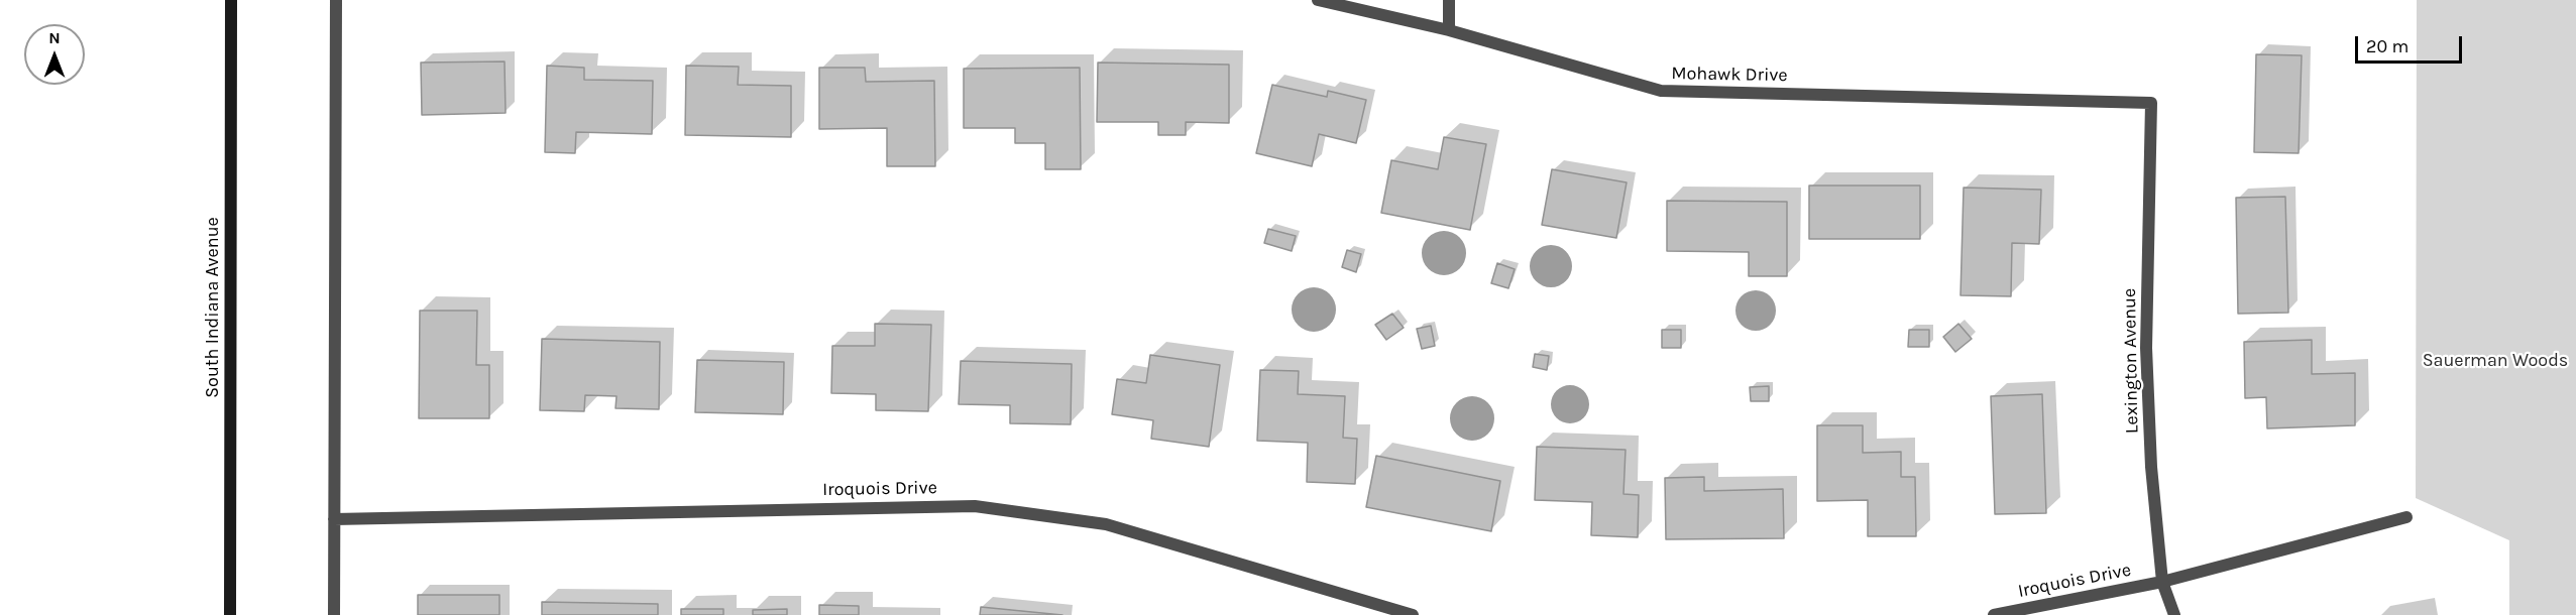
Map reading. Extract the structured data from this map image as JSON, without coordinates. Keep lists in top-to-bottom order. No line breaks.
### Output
{"streets":{"main road":["South Indiana Avenue"],"street":["Mohawk Drive","Lexington Avenue","Iroquois Drive"]},"crossings":[["Mohawk Drive","Lexington Avenue"],["Lexington Avenue","Iroquois Drive"]],"parks":["Sauerman Woods"],"scale_bar":"20 m","north":"top"}
